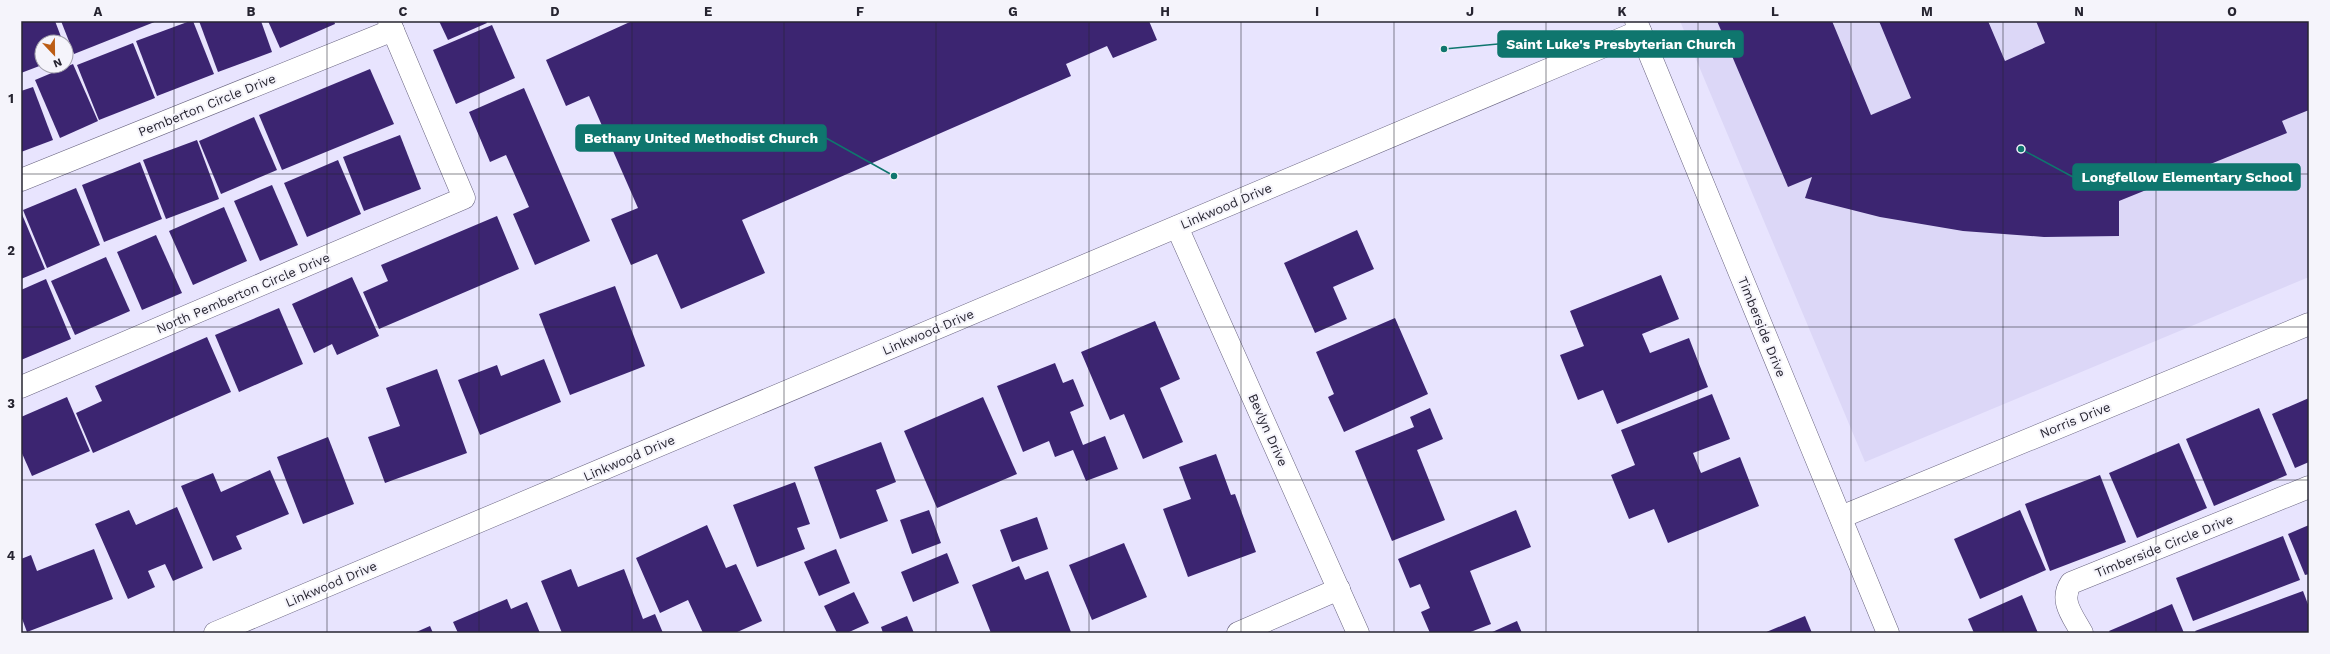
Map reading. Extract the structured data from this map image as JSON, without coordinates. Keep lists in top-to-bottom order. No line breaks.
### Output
{"streets":{"street":["Pemberton Circle Drive","Linkwood Drive","North Pemberton Circle Drive","Timberside Drive","Norris Drive","Bevlyn Drive","Timberside Circle Drive"]},"crossings":[["Pemberton Circle Drive","North Pemberton Circle Drive"],["Linkwood Drive","Timberside Drive"],["Linkwood Drive","Bevlyn Drive"],["Timberside Drive","Norris Drive"]],"places":["Saint Luke's Presbyterian Church","Longfellow Elementary School","Bethany United Methodist Church"],"north":"bottom","grid":{"columns":["A","B","C","D","E","F","G","H","I","J","K","L","M","N","O"],"rows":["1","2","3","4"]}}
